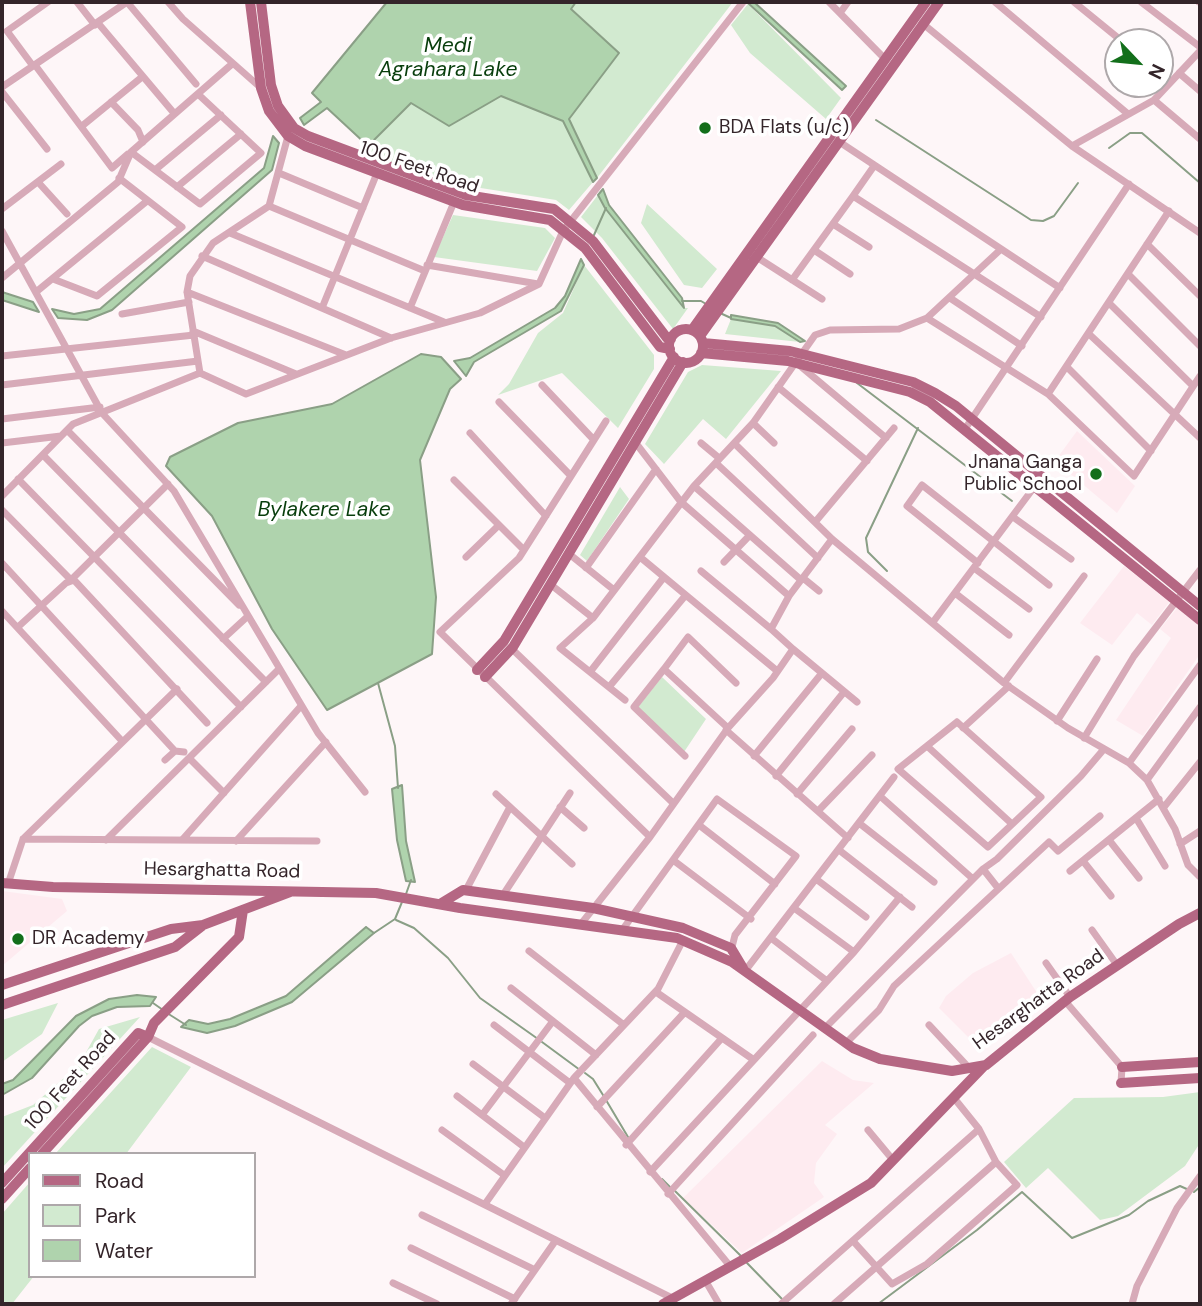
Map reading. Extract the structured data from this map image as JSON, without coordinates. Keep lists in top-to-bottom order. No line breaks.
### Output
{"streets":{"main road":["100 Feet Road","Hesarghatta Road"]},"water":["Medi Agrahara Lake","Bylakere Lake"],"places":["BDA Flats (u/c)","Jnana Ganga Public School","DR Academy"],"legend":["Road","Park","Water"],"north":"bottom right"}
